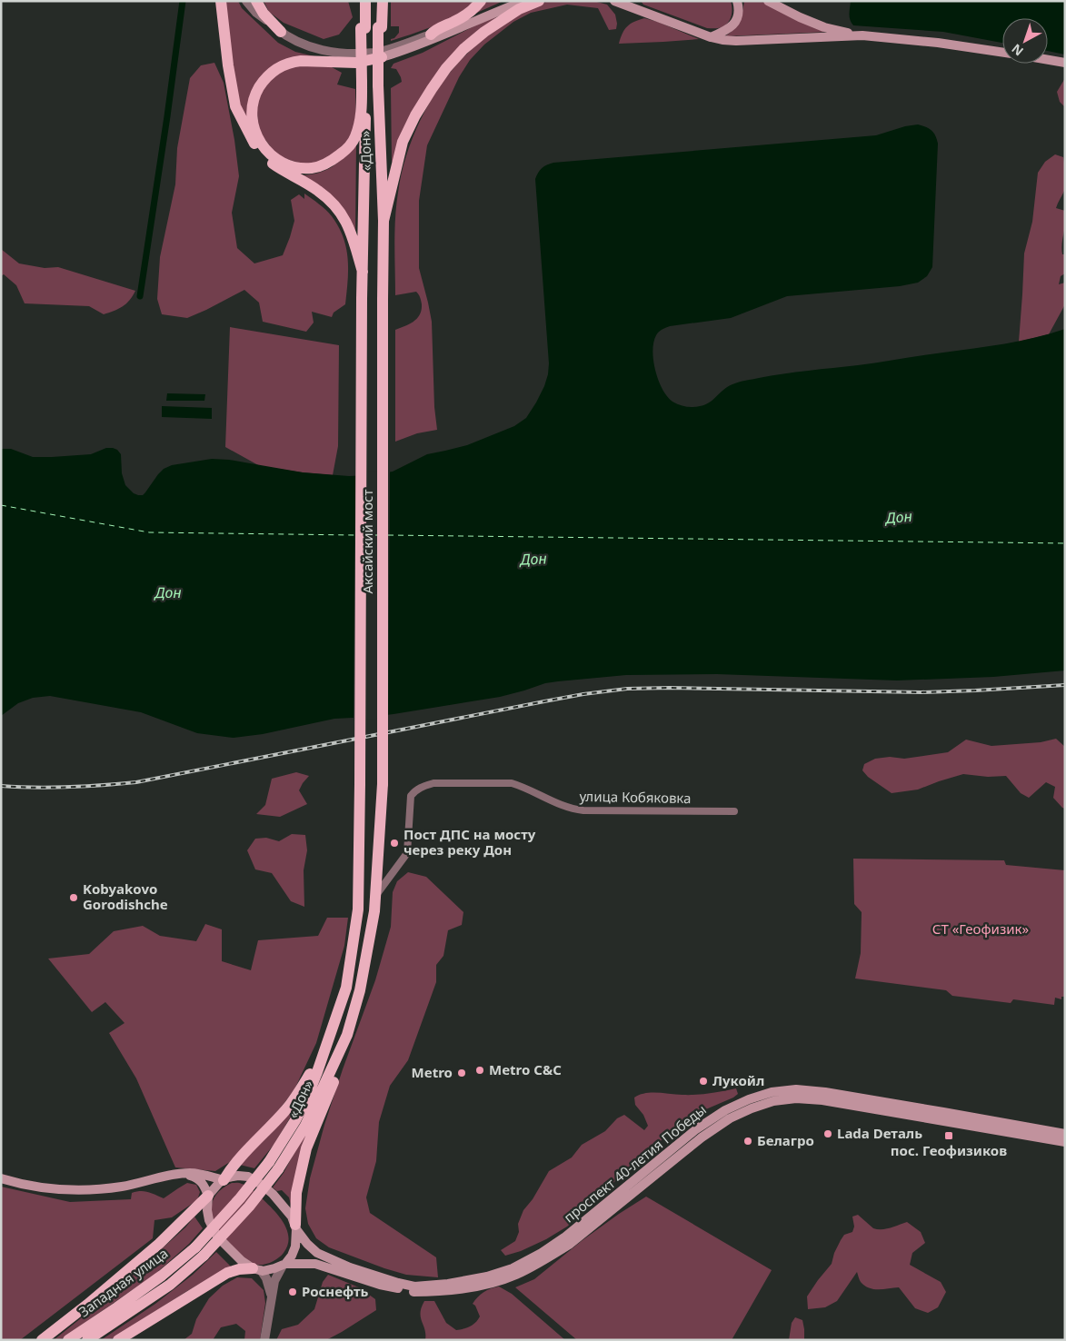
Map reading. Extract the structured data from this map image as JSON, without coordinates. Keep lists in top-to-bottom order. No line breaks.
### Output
{"streets":{"main road":["«Дон»","Аксайский мост","проспект 40-летия Победы","Западная улица"],"street":["улица Кобяковка"]},"crossings":[["«Дон»","Аксайский мост"],["«Дон»","улица Кобяковка"],["«Дон»","Западная улица"]],"water":["Дон"],"parks":["СТ «Геофизик»"],"places":{"other":["Пост ДПС на мосту через реку Дон","Kobyakovo Gorodishche","Metro C&C","Metro","Лукойл","Lada Dеталь","Белагро","Роснефть"],"transit":["пос. Геофизиков"]},"north":"bottom left"}
